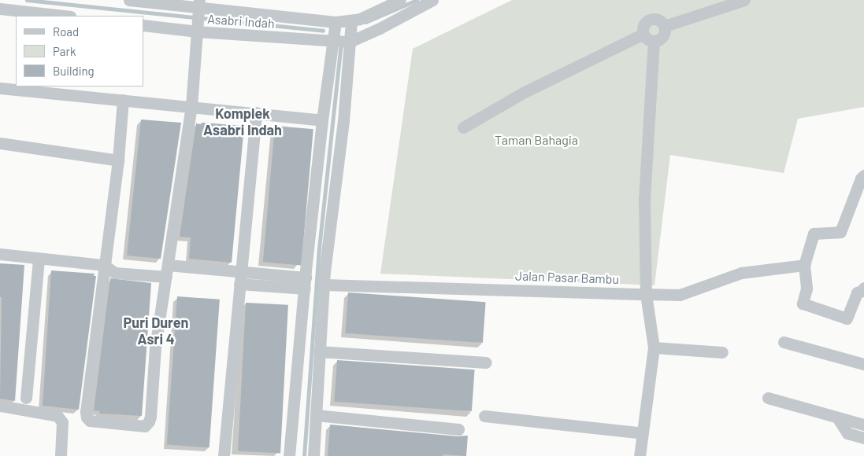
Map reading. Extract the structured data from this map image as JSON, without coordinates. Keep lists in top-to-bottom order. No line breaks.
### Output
{"streets":{"street":["Asabri Indah","Jalan Pasar Bambu"]},"districts":["Komplek Asabri Indah","Puri Duren Asri 4"],"parks":["Taman Bahagia"],"legend":["Road","Park","Building"]}
